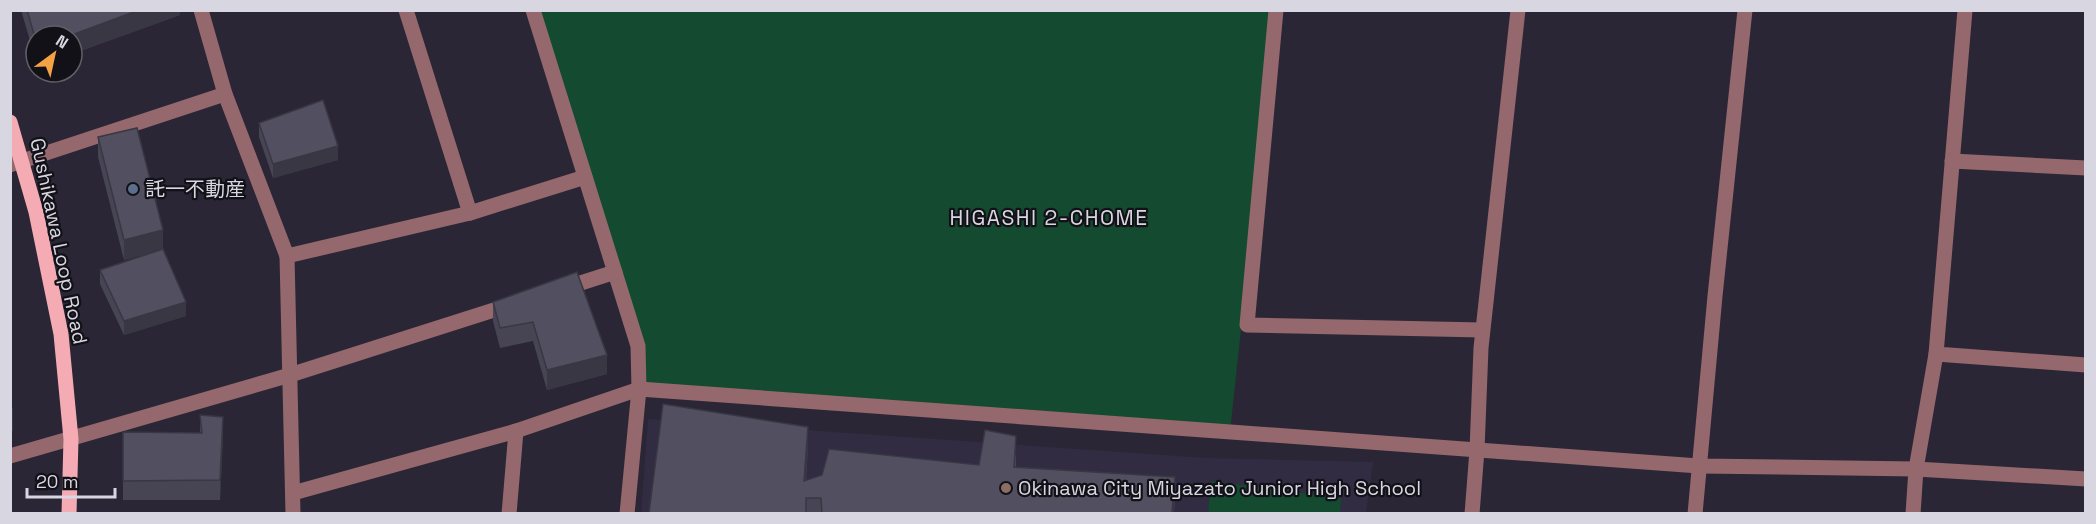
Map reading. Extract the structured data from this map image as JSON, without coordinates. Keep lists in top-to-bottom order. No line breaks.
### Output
{"streets":{"main road":["Gushikawa Loop Road"]},"districts":["HIGASHI 2-CHOME"],"places":["託一不動産","Okinawa City Miyazato Junior High School"],"scale_bar":"20 m","north":"top right"}
